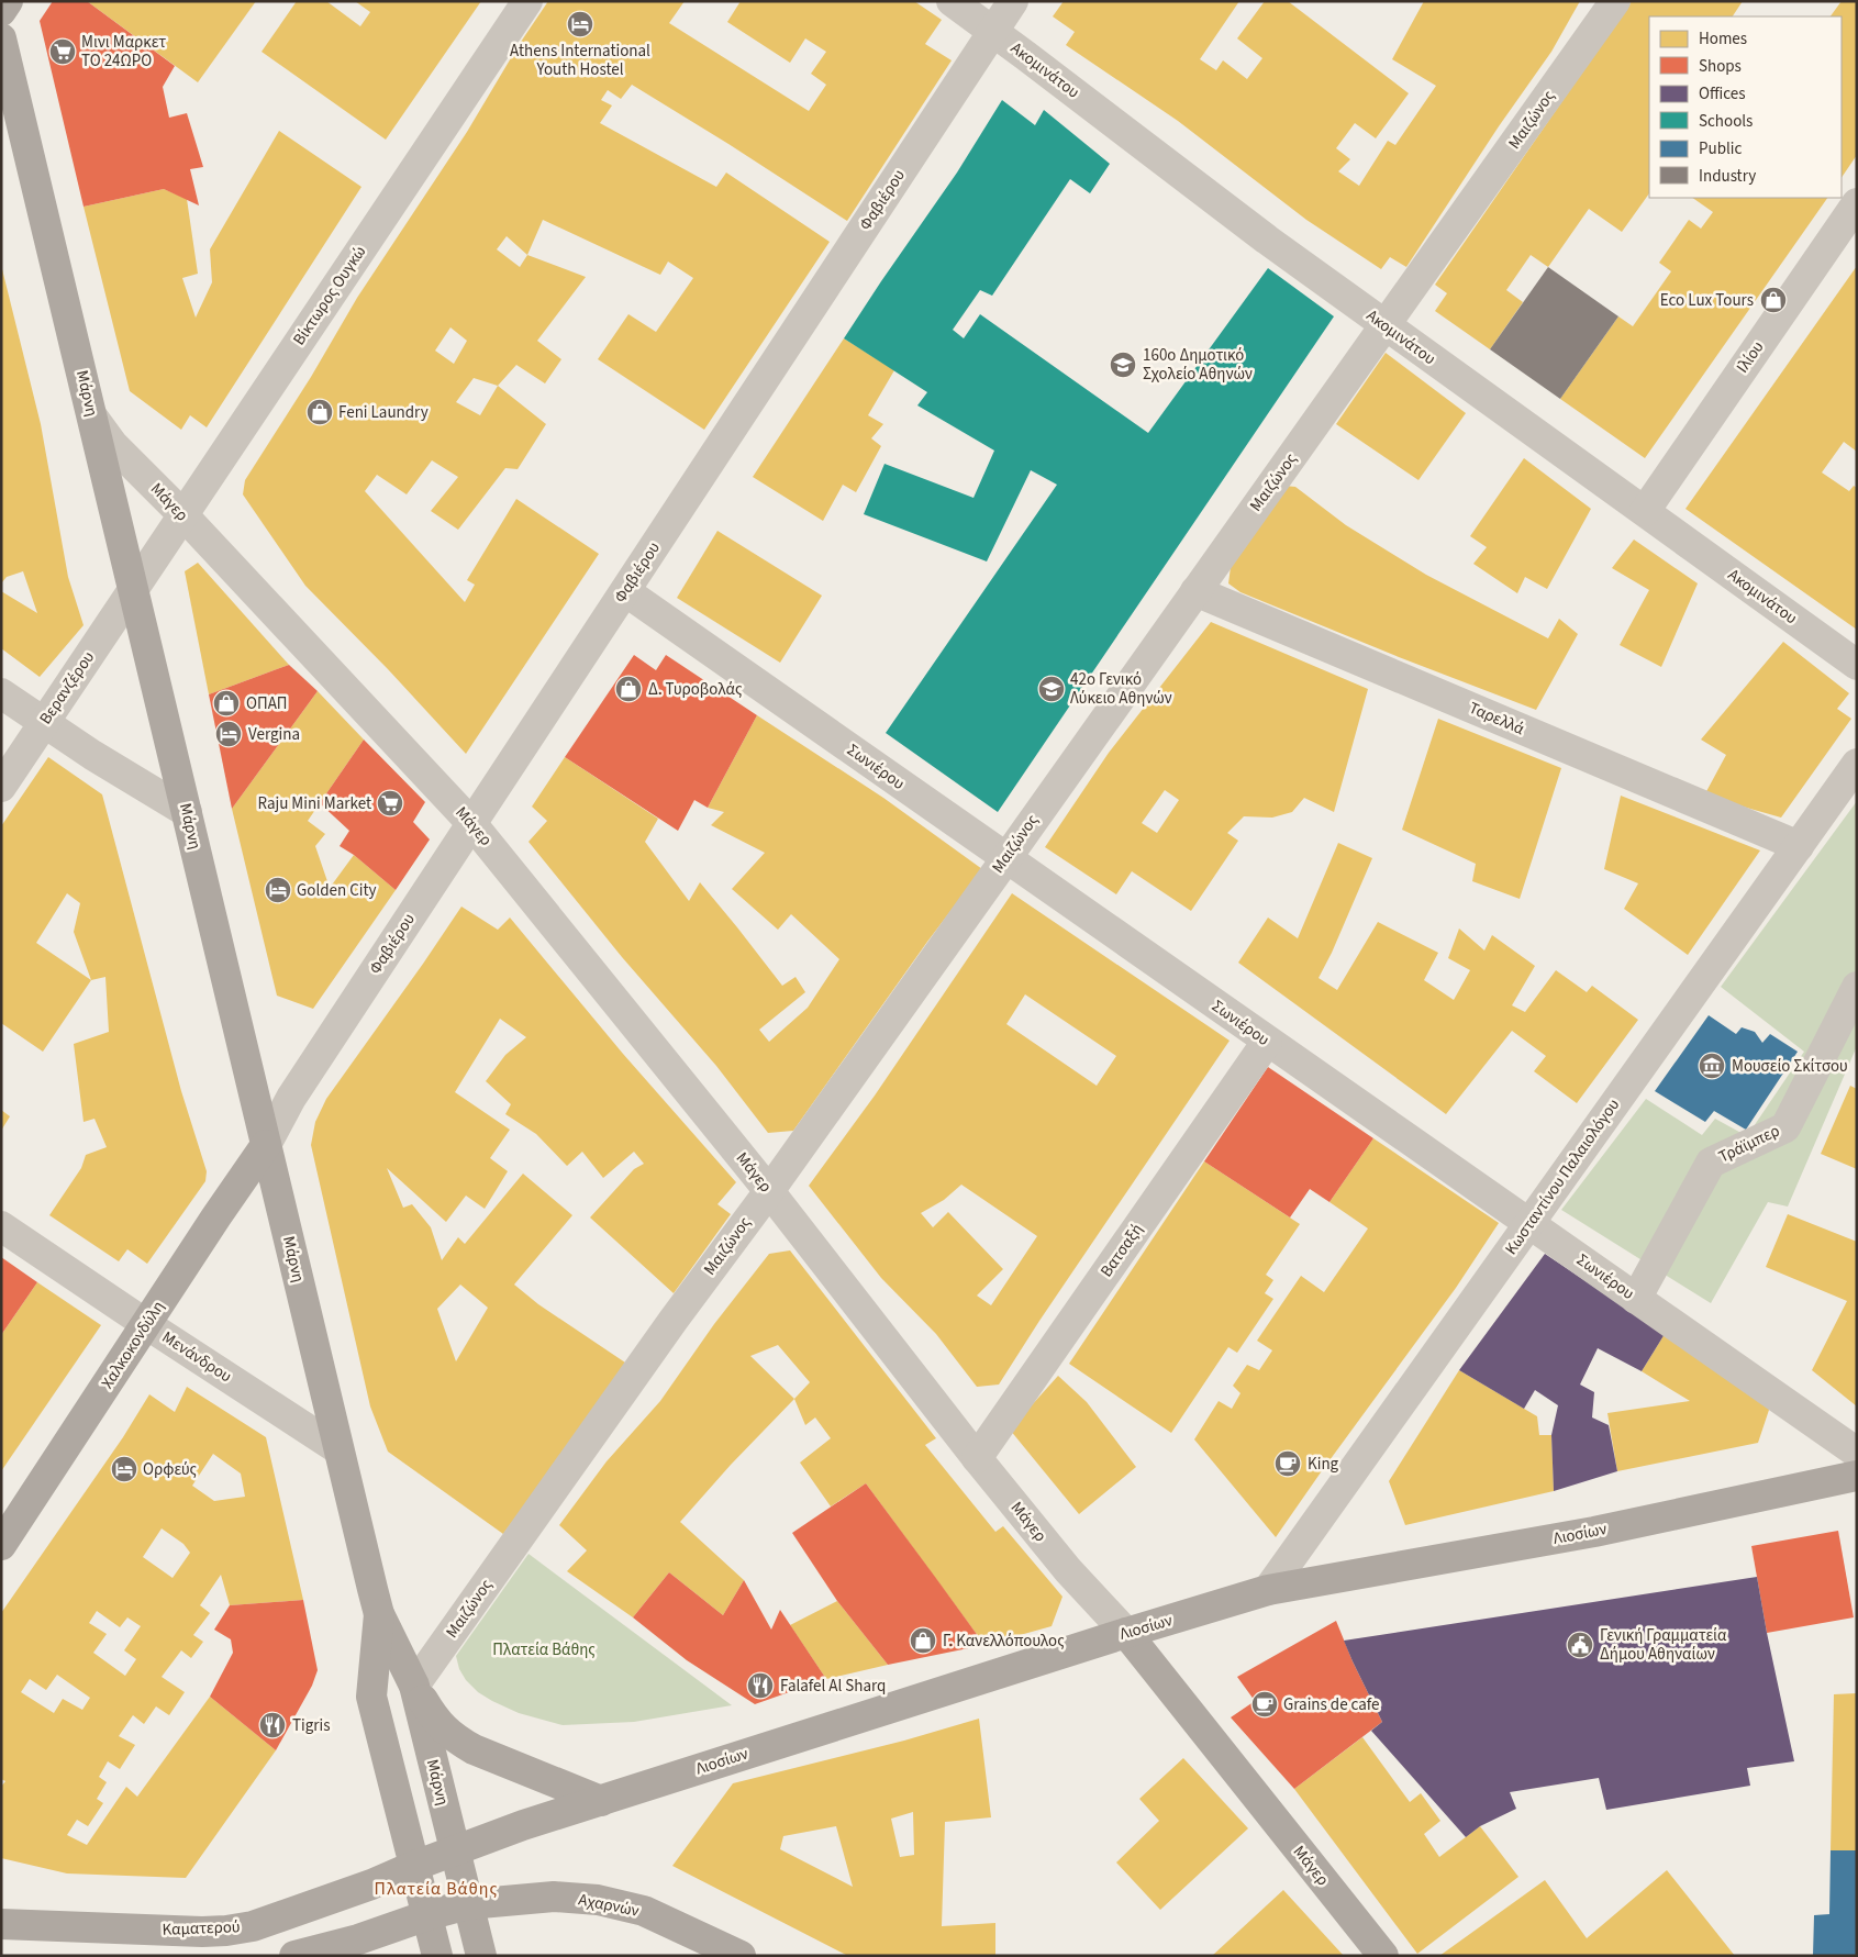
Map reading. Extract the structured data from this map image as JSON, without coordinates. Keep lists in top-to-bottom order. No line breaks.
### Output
{"streets":{"main road":["Μάρνη","Μάγερ","Χαλκοκονδύλη","Λιοσίων","Αχαρνών","Καματερού"],"street":["Ακομινάτου","Μαιζώνος","Φαβιέρου","Βίκτωρος Ουγκώ","Ιλίου","Βερανζέρου","Ταρελλά","Σωνιέρου","Τράϊμπερ","Κωσταντίνου Παλαιολόγου","Βατσαξή","Μενάνδρου"]},"crossings":[["Ακομινάτου","Μαιζώνος"],["Ακομινάτου","Φαβιέρου"],["Ακομινάτου","Ιλίου"],["Μαιζώνος","Μάρνη"],["Μαιζώνος","Μάγερ"],["Μαιζώνος","Ταρελλά"],["Μαιζώνος","Σωνιέρου"],["Φαβιέρου","Μάρνη"],["Φαβιέρου","Μάγερ"],["Φαβιέρου","Σωνιέρου"],["Φαβιέρου","Χαλκοκονδύλη"],["Βίκτωρος Ουγκώ","Μάρνη"],["Βίκτωρος Ουγκώ","Μάγερ"],["Βίκτωρος Ουγκώ","Βερανζέρου"],["Μάρνη","Μάγερ"],["Μάρνη","Βερανζέρου"],["Μάρνη","Χαλκοκονδύλη"],["Μάρνη","Μενάνδρου"],["Μάρνη","Λιοσίων"],["Μάρνη","Αχαρνών"],["Μάρνη","Καματερού"],["Μάγερ","Βατσαξή"],["Μάγερ","Λιοσίων"],["Ταρελλά","Κωσταντίνου Παλαιολόγου"],["Σωνιέρου","Τράϊμπερ"],["Σωνιέρου","Κωσταντίνου Παλαιολόγου"],["Σωνιέρου","Βατσαξή"],["Κωσταντίνου Παλαιολόγου","Λιοσίων"],["Χαλκοκονδύλη","Μενάνδρου"],["Λιοσίων","Καματερού"]],"districts":["Πλατεία Βάθης"],"parks":["Πλατεία Βάθης"],"places":{"hotel":["Athens International Youth Hostel","Vergina","Golden City","Ορφεύς"],"supermarket":["Μινι Μαρκετ ΤΟ 24ΩΡΟ","Raju Mini Market"],"shop":["Eco Lux Tours","Feni Laundry","Δ. Τυροβολάς","ΟΠΑΠ","Γ. Κανελλόπουλος"],"school or university":["160ο Δημοτικό Σχολείο Αθηνών","42ο Γενικό Λύκειο Αθηνών"],"museum":["Μουσείο Σκίτσου"],"cafe":["King","Grains de cafe"],"public building":["Γενική Γραμματεία Δήμου Αθηναίων"],"restaurant":["Falafel Al Sharq","Tigris"]},"legend":["Homes","Shops","Offices","Schools","Public","Industry"]}
